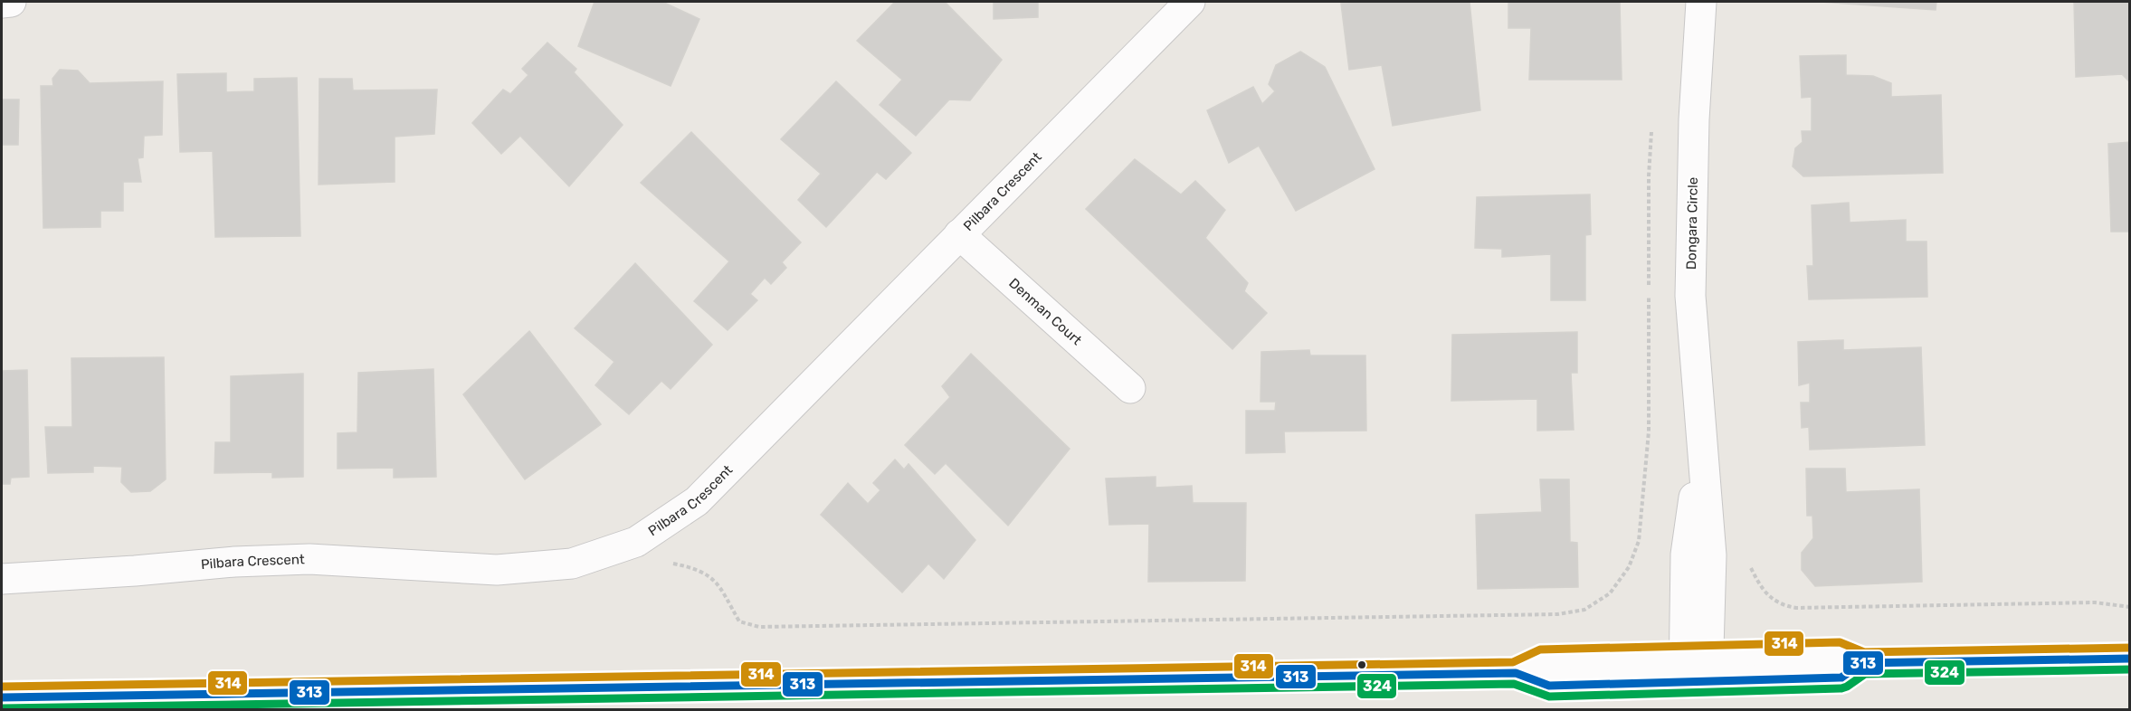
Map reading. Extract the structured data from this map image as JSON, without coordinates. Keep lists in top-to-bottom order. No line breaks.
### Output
{"streets":{"street":["Pilbara Crescent","Dongara Circle","Denman Court"]},"crossings":[["Pilbara Crescent","Denman Court"]],"lines":["transit line 314","transit line 313","transit line 324"]}
